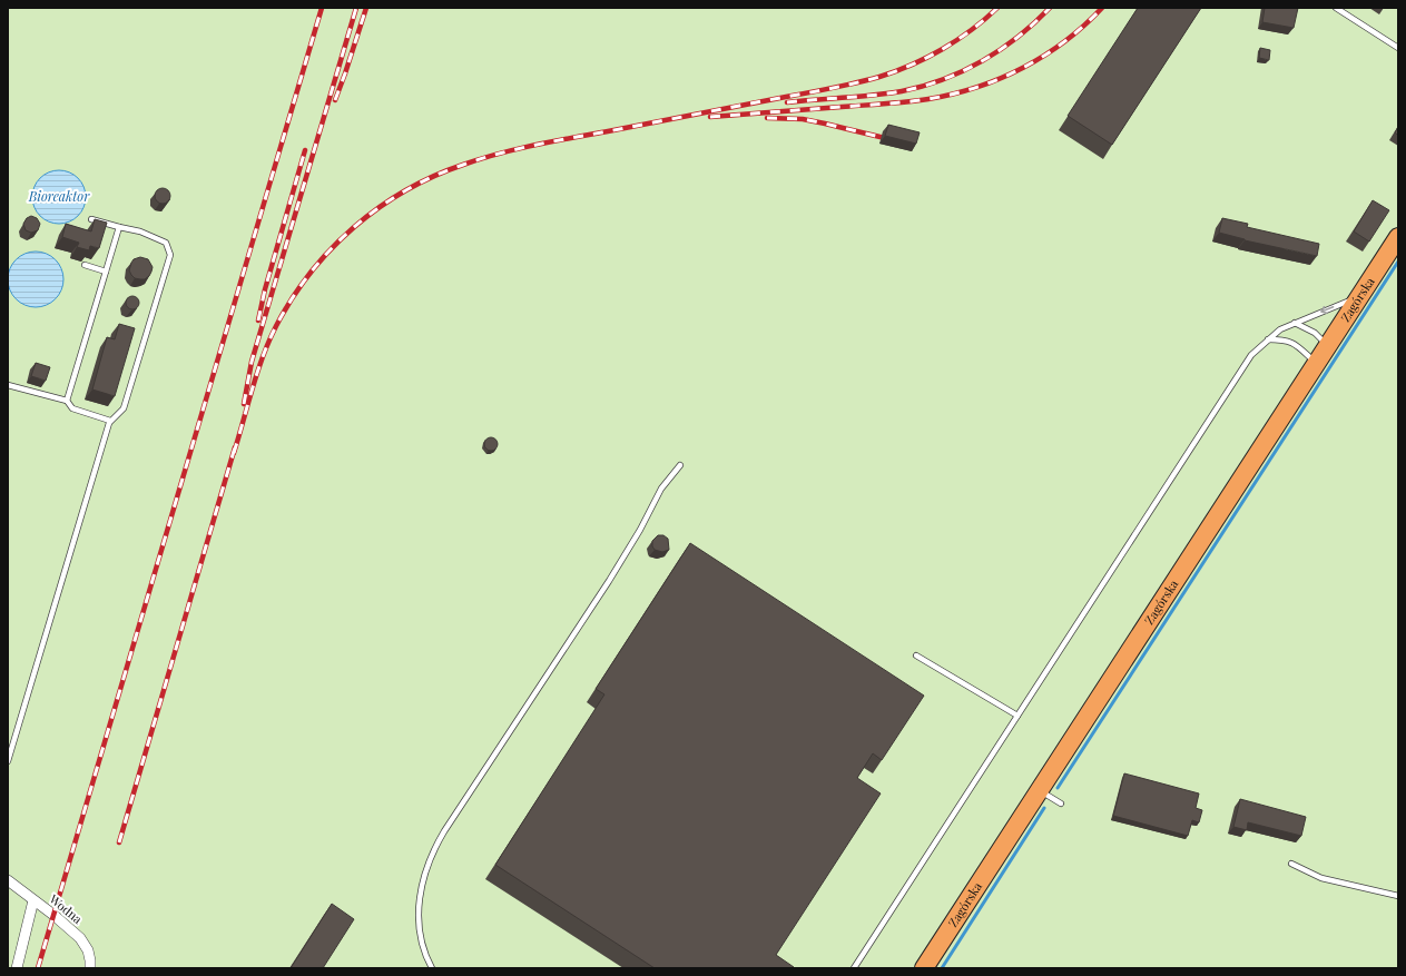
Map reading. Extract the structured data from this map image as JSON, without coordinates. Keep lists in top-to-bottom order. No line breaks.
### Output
{"streets":{"highway":["Zagórska"],"street":["Wodna"]},"water":["Bioreaktor"]}
